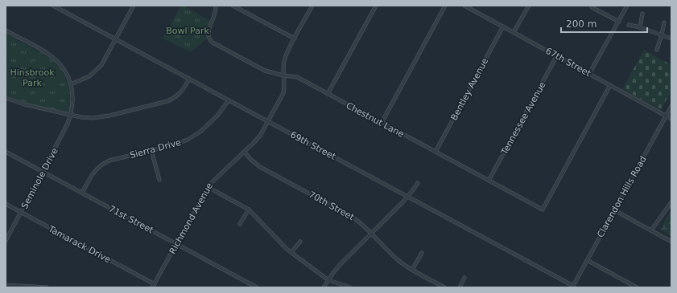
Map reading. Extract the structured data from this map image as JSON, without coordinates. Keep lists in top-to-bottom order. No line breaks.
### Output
{"streets":{"street":["67th Street","Bentley Avenue","Tennessee Avenue","Chestnut Lane","69th Street","Sierra Drive","Seminole Drive","Clarendon Hills Road","70th Street","Richmond Avenue","71st Street","Tamarack Drive"]},"crossings":[["67th Street","Bentley Avenue"],["67th Street","Tennessee Avenue"],["67th Street","Chestnut Lane"],["67th Street","Clarendon Hills Road"],["Bentley Avenue","Chestnut Lane"],["Tennessee Avenue","Chestnut Lane"],["Chestnut Lane","Richmond Avenue"],["69th Street","Sierra Drive"],["69th Street","Clarendon Hills Road"],["69th Street","Richmond Avenue"],["Sierra Drive","71st Street"],["Seminole Drive","71st Street"],["Seminole Drive","Tamarack Drive"],["70th Street","Richmond Avenue"],["Richmond Avenue","71st Street"],["Richmond Avenue","Tamarack Drive"]],"parks":["Bowl Park","Hinsbrook Park"],"scale_bar":"200 m"}
